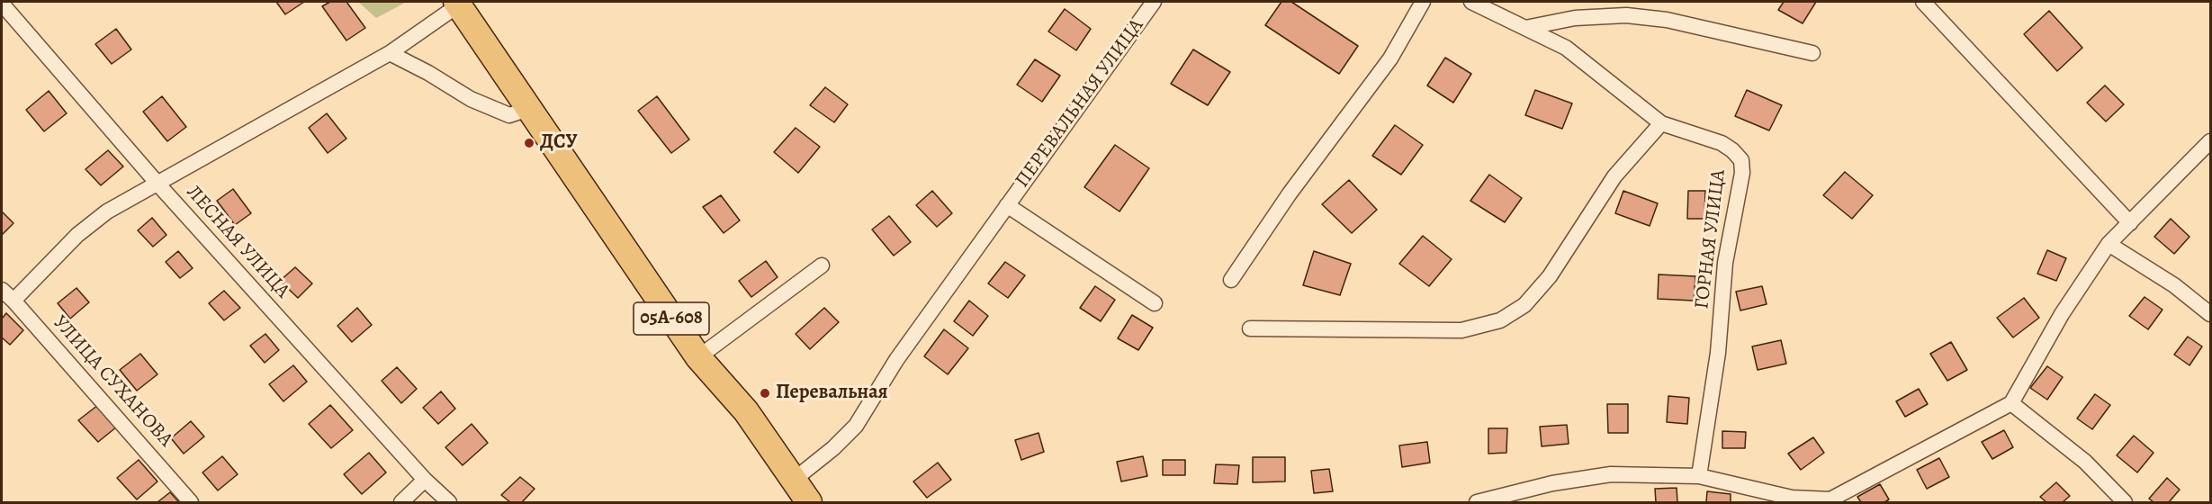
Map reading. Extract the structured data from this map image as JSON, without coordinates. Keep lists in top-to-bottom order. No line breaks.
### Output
{"streets":{"highway":["05А-608"],"street":["ПЕРЕВАЛЬНАЯ УЛИЦА","ГОРНАЯ УЛИЦА","ЛЕСНАЯ УЛИЦА","УЛИЦА СУХАНОВА"]},"crossings":[["ПЕРЕВАЛЬНАЯ УЛИЦА","05А-608"]],"places":["ДСУ","Перевальная"]}
